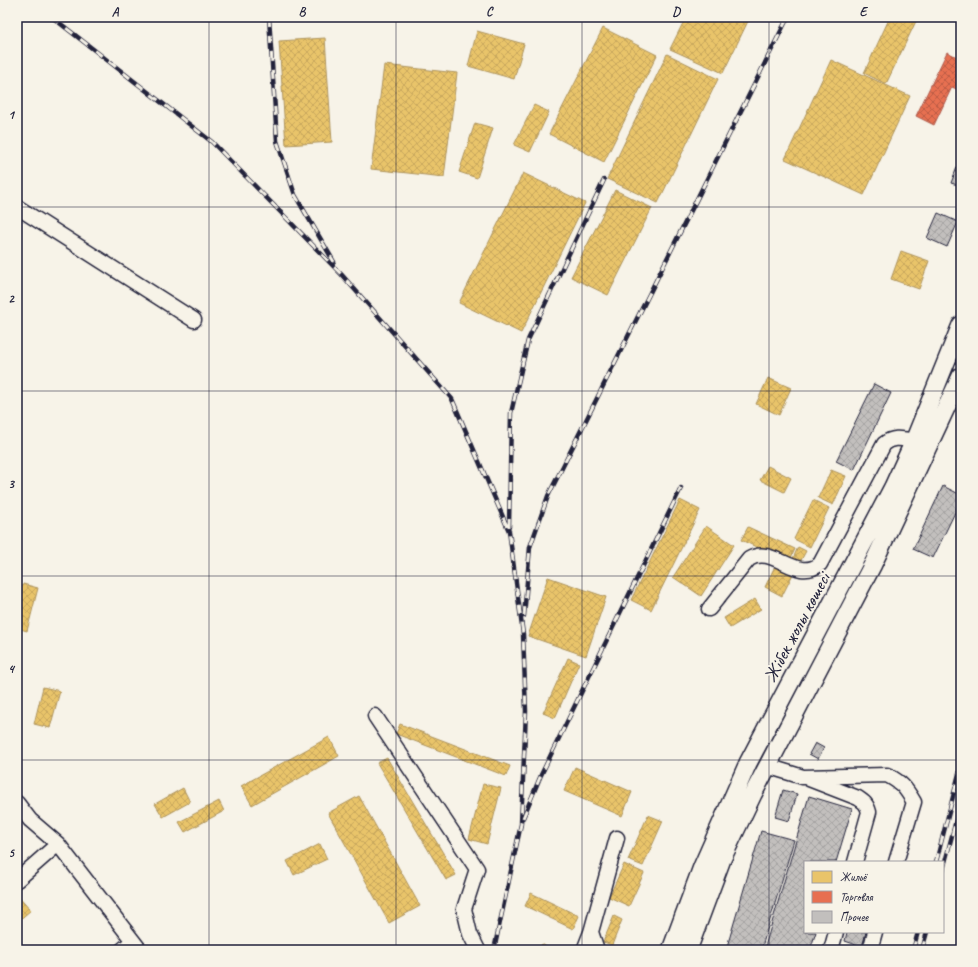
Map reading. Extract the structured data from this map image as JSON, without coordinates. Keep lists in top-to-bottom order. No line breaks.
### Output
{"streets":{"main road":["Жібек жолы көшесі"]},"legend":["Жильё","Торговля","Прочее"],"grid":{"columns":["A","B","C","D","E"],"rows":["1","2","3","4","5"]}}
